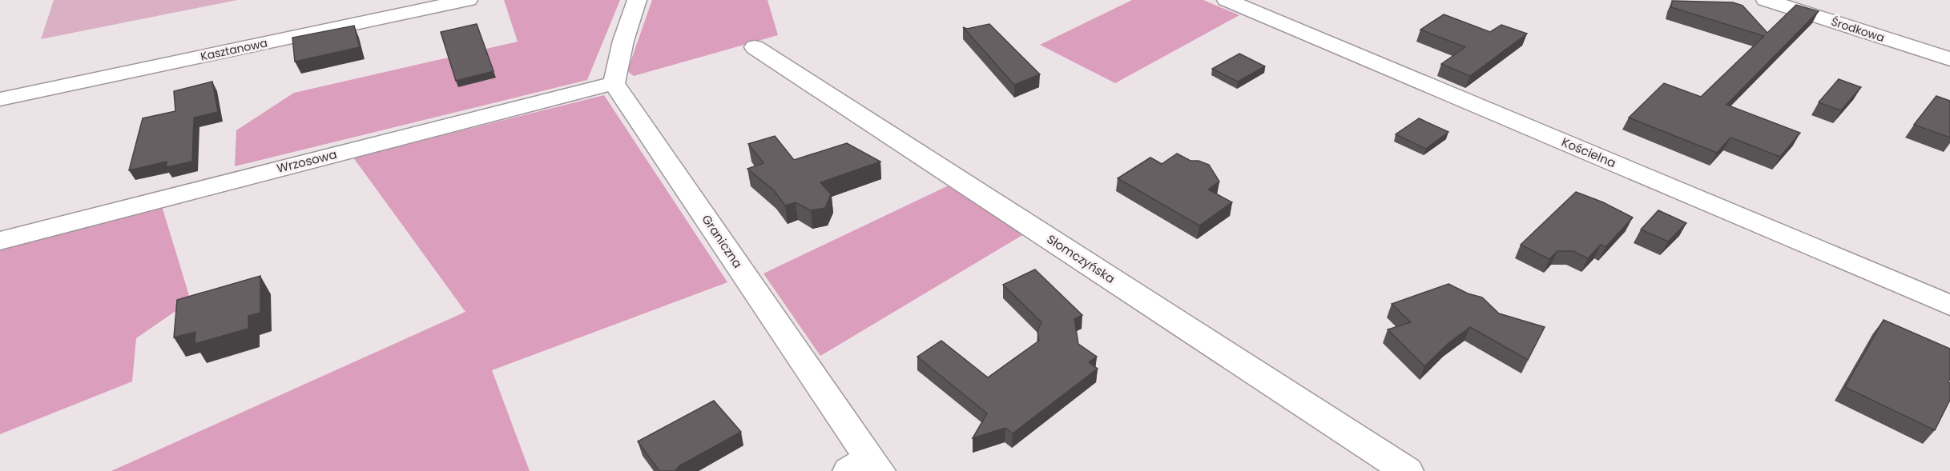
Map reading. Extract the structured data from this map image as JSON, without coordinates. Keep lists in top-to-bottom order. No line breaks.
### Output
{"streets":{"street":["Środkowa","Kasztanowa","Kościelna","Wrzosowa","Graniczna","Słomczyńska"]},"crossings":[["Wrzosowa","Graniczna"]]}
